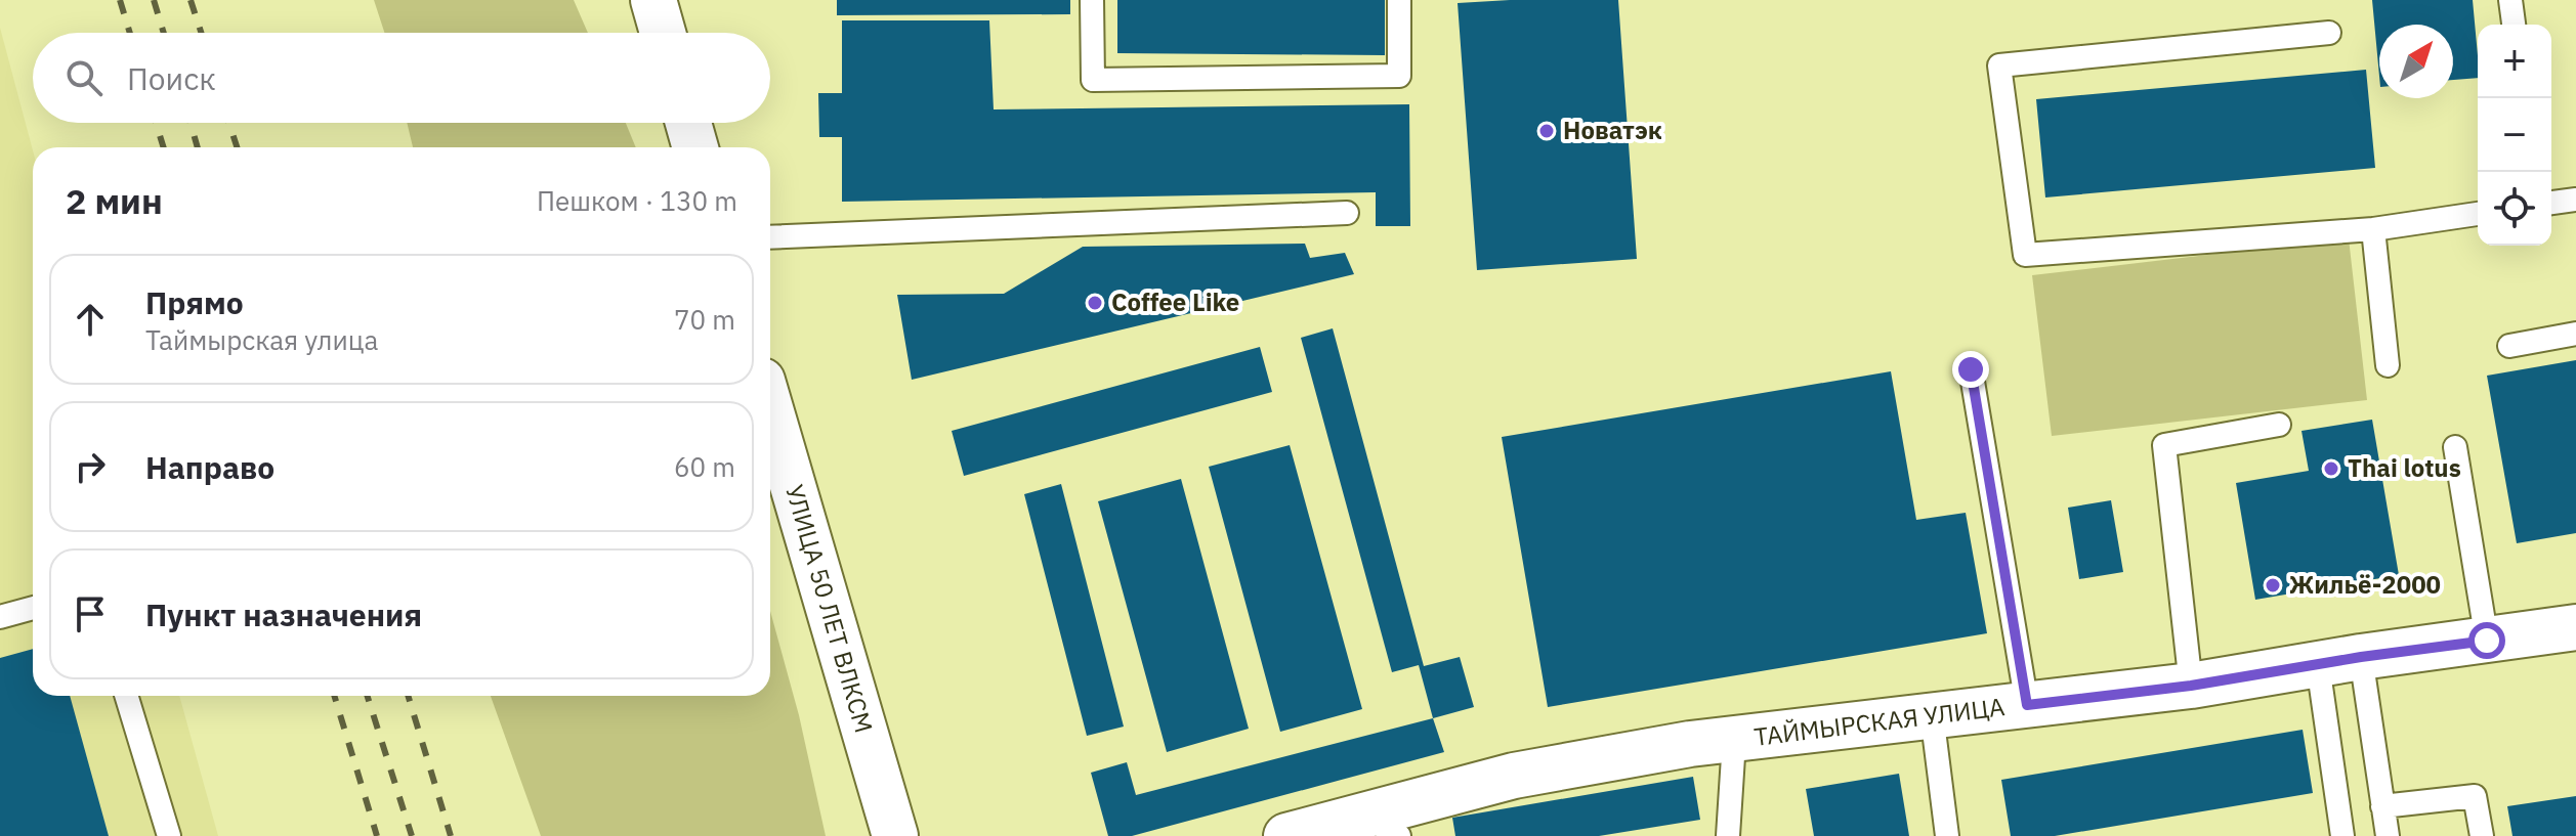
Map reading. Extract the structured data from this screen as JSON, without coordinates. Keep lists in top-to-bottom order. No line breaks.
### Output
{"streets":{"street":["УЛИЦА 50 ЛЕТ ВЛКСМ","ТАЙМЫРСКАЯ УЛИЦА"]},"places":["Новатэк","Coffee Like","Thai lotus","Жильё-2000"],"north":"top right","page":{"map_buttons":["+","−"],"search":"Поиск","heading":["2 мин","Пешком · 130 m"],"list":[["Прямо","Таймырская улица","70 m"],["Направо","60 m"],"Пункт назначения"]}}
